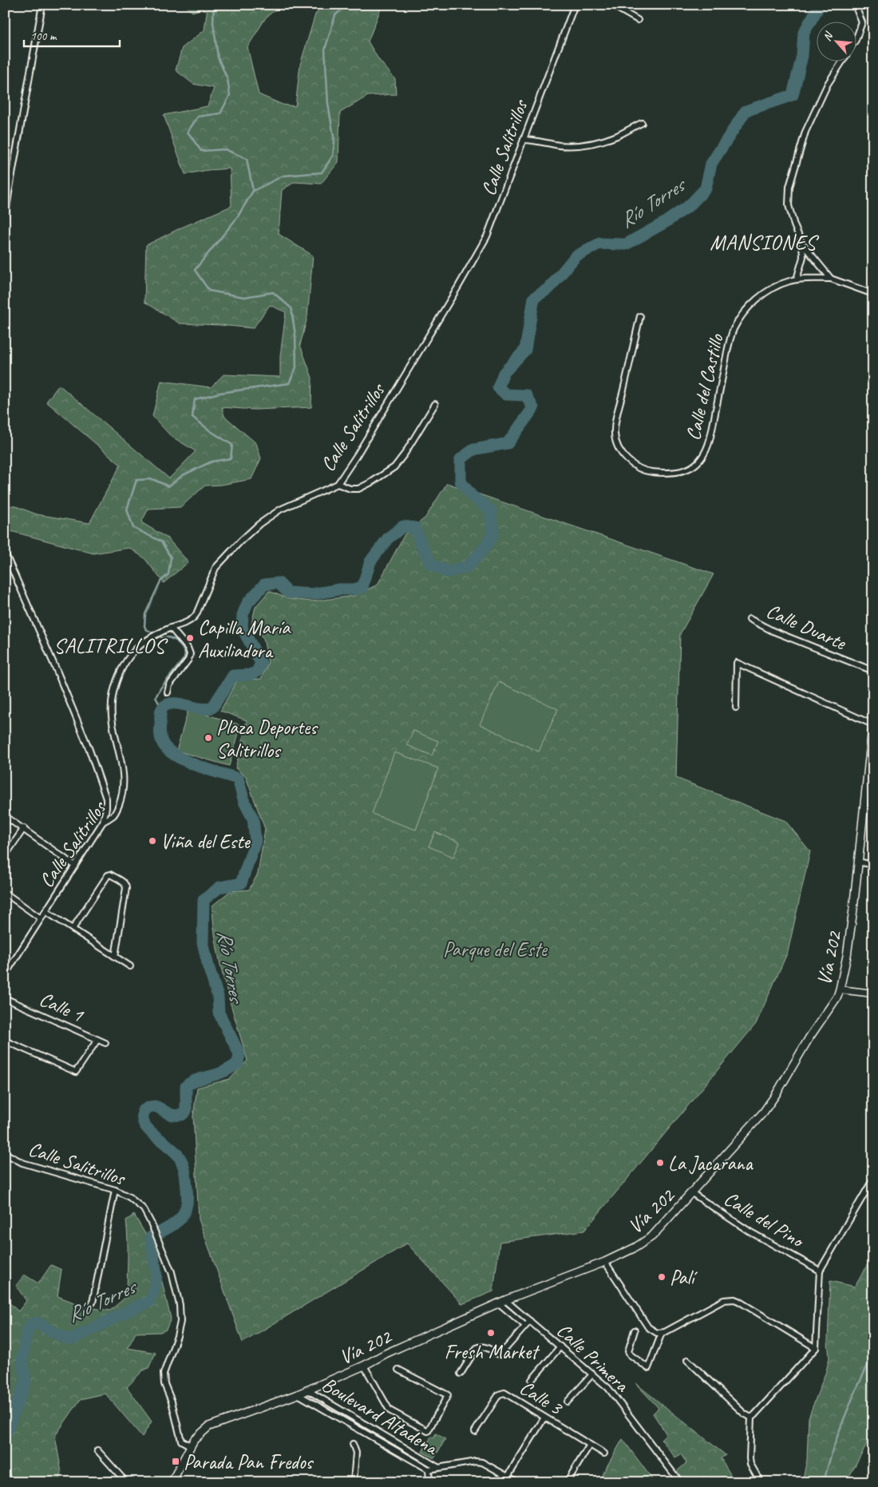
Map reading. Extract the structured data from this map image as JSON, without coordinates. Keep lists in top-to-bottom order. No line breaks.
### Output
{"streets":{"main road":["Vía 202"],"street":["Calle Salitrillos","Calle del Castillo","Calle Duarte","Calle 1","Calle del Pino","Calle Primera","Calle 3","Boulevard Altadena"]},"crossings":[["Calle Salitrillos","Vía 202"],["Vía 202","Calle del Pino"],["Vía 202","Calle Primera"],["Vía 202","Boulevard Altadena"]],"districts":["MANSIONES","SALITRILLOS"],"water":["Río Torres"],"parks":["Parque del Este"],"places":{"other":["Capilla María Auxiliadora","Plaza Deportes Salitrillos","Viña del Este","La Jacarana","Palí","Fresh Market"],"transit":["Parada Pan Fredos"]},"scale_bar":"100 m","north":"top left"}
